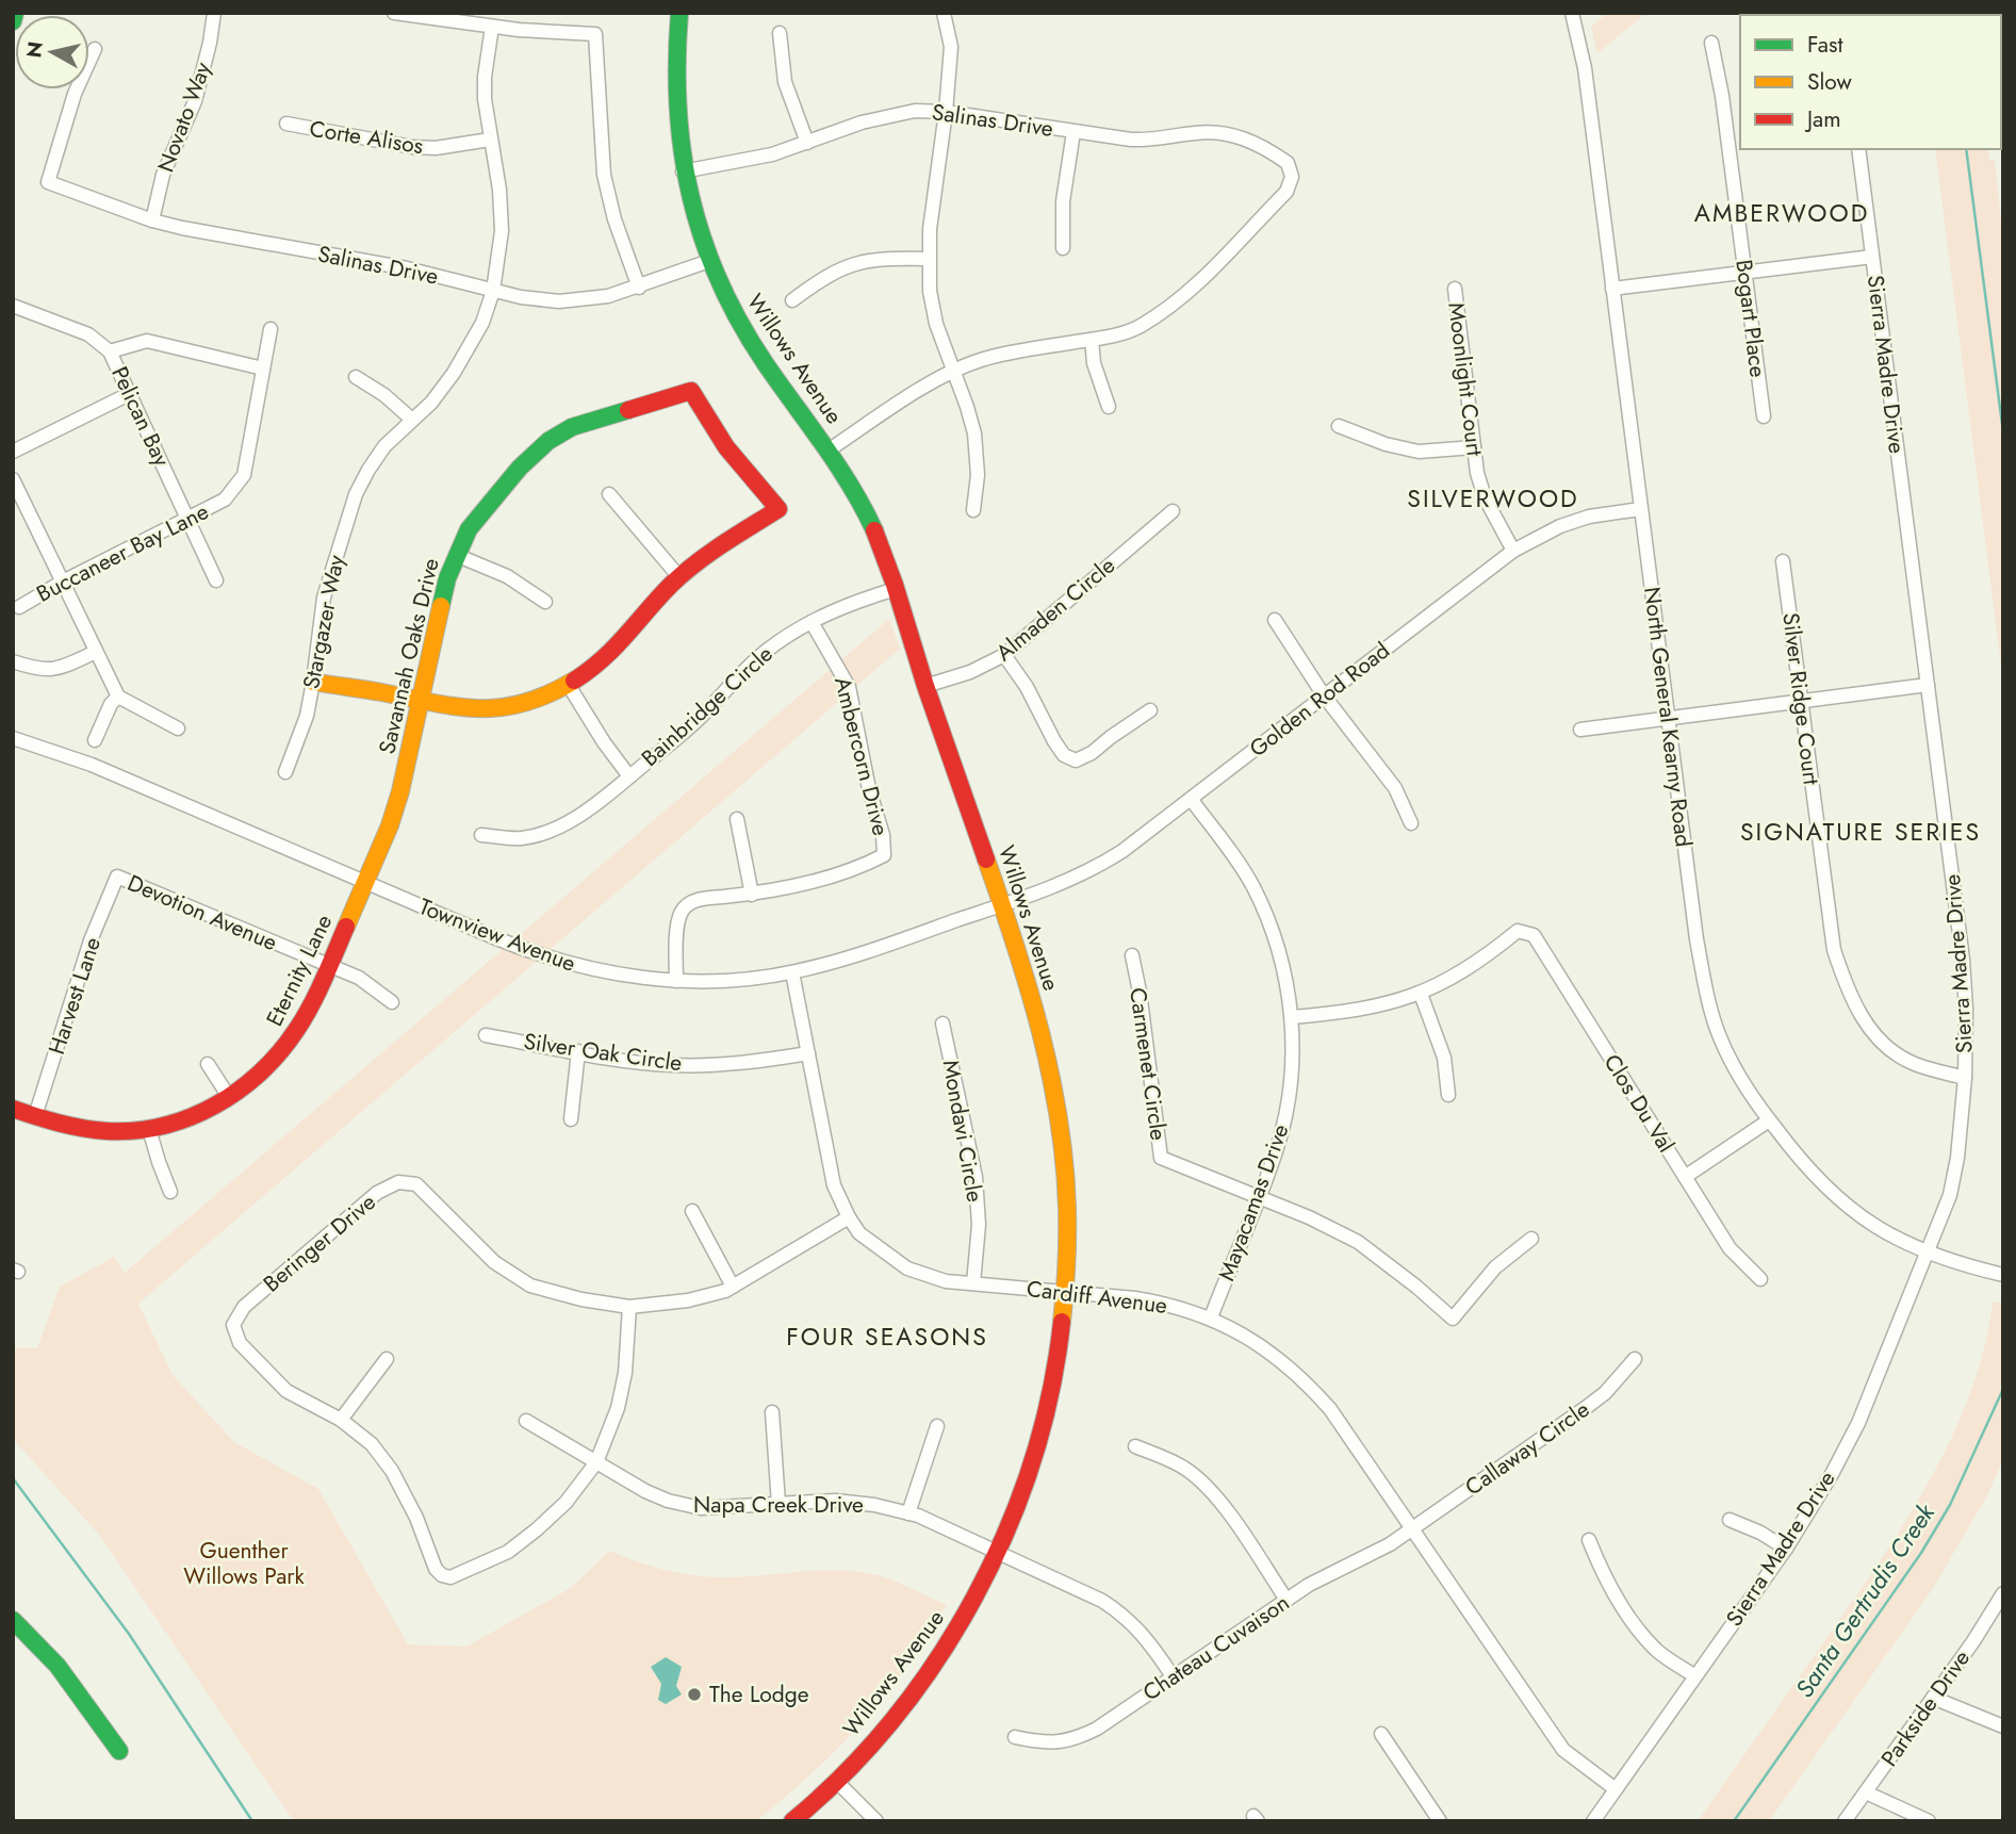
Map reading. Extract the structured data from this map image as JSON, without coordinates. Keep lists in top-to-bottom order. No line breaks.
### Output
{"streets":{"street":["Novato Way","Salinas Drive","Corte Alisos","Bogart Place","Willows Avenue","Sierra Madre Drive","Moonlight Court","Pelican Bay","Buccaneer Bay Lane","Almaden Circle","Stargazer Way","Savannah Oaks Drive","Silver Ridge Court","Golden Rod Road","Bainbridge Circle","North General Kearny Road","Ambercorn Drive","Devotion Avenue","Townview Avenue","Eternity Lane","Harvest Lane","Silver Oak Circle","Carmenet Circle","Clos Du Val","Mondavi Circle","Mayacamas Drive","Beringer Drive","Cardiff Avenue","Callaway Circle","Napa Creek Drive","Chateau Cuvaison","Parkside Drive"]},"crossings":[["Novato Way","Salinas Drive"],["Salinas Drive","Willows Avenue"],["Salinas Drive","Stargazer Way"],["Corte Alisos","Stargazer Way"],["Willows Avenue","Almaden Circle"],["Willows Avenue","Golden Rod Road"],["Willows Avenue","Bainbridge Circle"],["Willows Avenue","Townview Avenue"],["Willows Avenue","Cardiff Avenue"],["Willows Avenue","Napa Creek Drive"],["Sierra Madre Drive","Silver Ridge Court"],["Sierra Madre Drive","North General Kearny Road"],["Sierra Madre Drive","Cardiff Avenue"],["Moonlight Court","Golden Rod Road"],["Pelican Bay","Buccaneer Bay Lane"],["Savannah Oaks Drive","Townview Avenue"],["Savannah Oaks Drive","Eternity Lane"],["Golden Rod Road","North General Kearny Road"],["Golden Rod Road","Townview Avenue"],["Golden Rod Road","Mayacamas Drive"],["Bainbridge Circle","Ambercorn Drive"],["Devotion Avenue","Eternity Lane"],["Devotion Avenue","Harvest Lane"],["Townview Avenue","Eternity Lane"],["Townview Avenue","Cardiff Avenue"],["Eternity Lane","Harvest Lane"],["Silver Oak Circle","Cardiff Avenue"],["Carmenet Circle","Mayacamas Drive"],["Mondavi Circle","Cardiff Avenue"],["Mayacamas Drive","Cardiff Avenue"],["Beringer Drive","Cardiff Avenue"],["Cardiff Avenue","Callaway Circle"],["Cardiff Avenue","Chateau Cuvaison"],["Callaway Circle","Chateau Cuvaison"],["Napa Creek Drive","Chateau Cuvaison"]],"districts":["AMBERWOOD","SILVERWOOD","SIGNATURE SERIES","FOUR SEASONS"],"water":["Santa Gertrudis Creek"],"parks":["Guenther Willows Park"],"places":["The Lodge"],"legend":["Fast","Slow","Jam"],"north":"left"}
